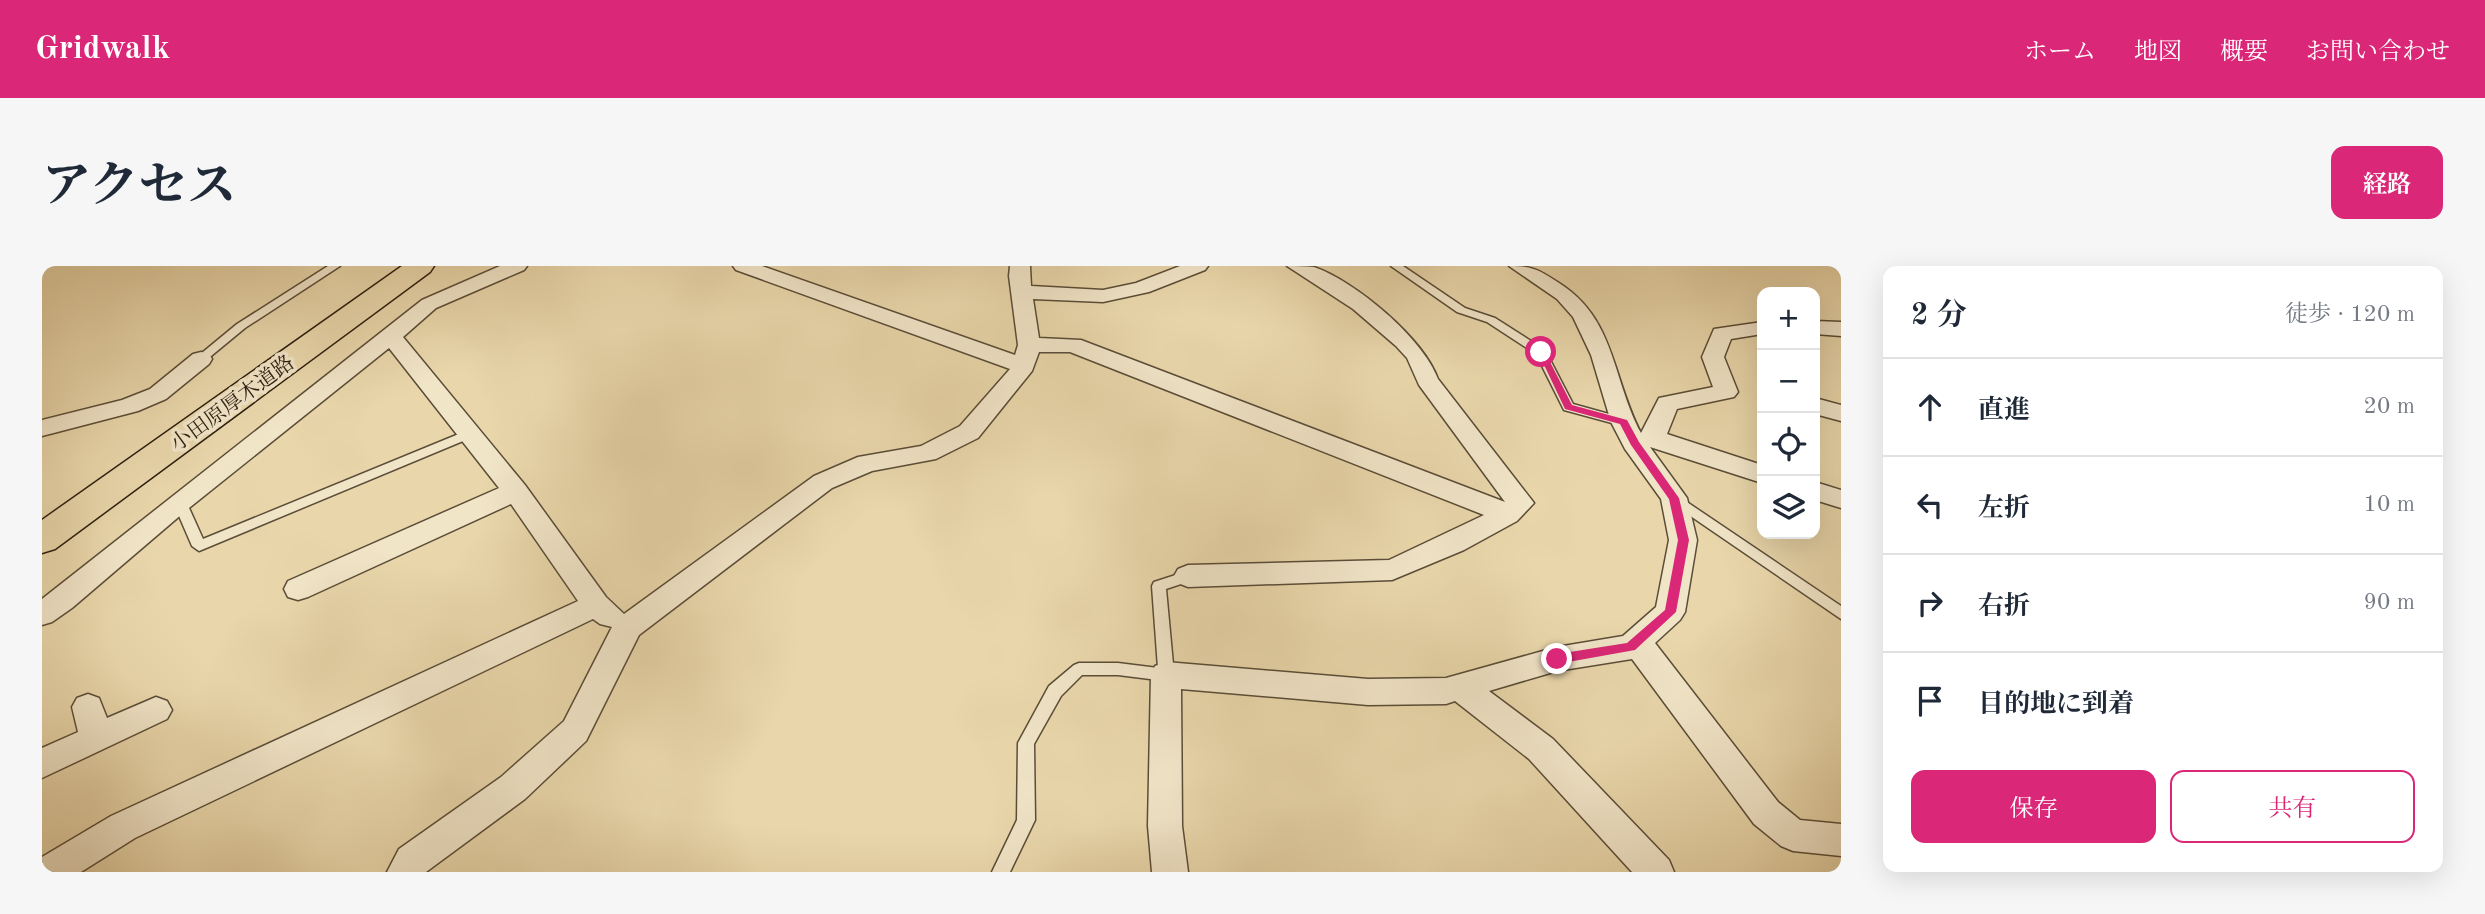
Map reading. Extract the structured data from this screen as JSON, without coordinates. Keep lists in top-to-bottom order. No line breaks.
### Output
{"streets":{"highway":["小田原厚木道路"]},"page":{"header":"Gridwalk","nav":["ホーム","地図","概要","お問い合わせ"],"title":"アクセス","buttons":["経路",["保存","共有"]],"heading":["2 分","徒歩 · 120 m"],"map_buttons":["+","−"],"list":[["直進","20 m"],["左折","10 m"],["右折","90 m"],"目的地に到着"]}}
